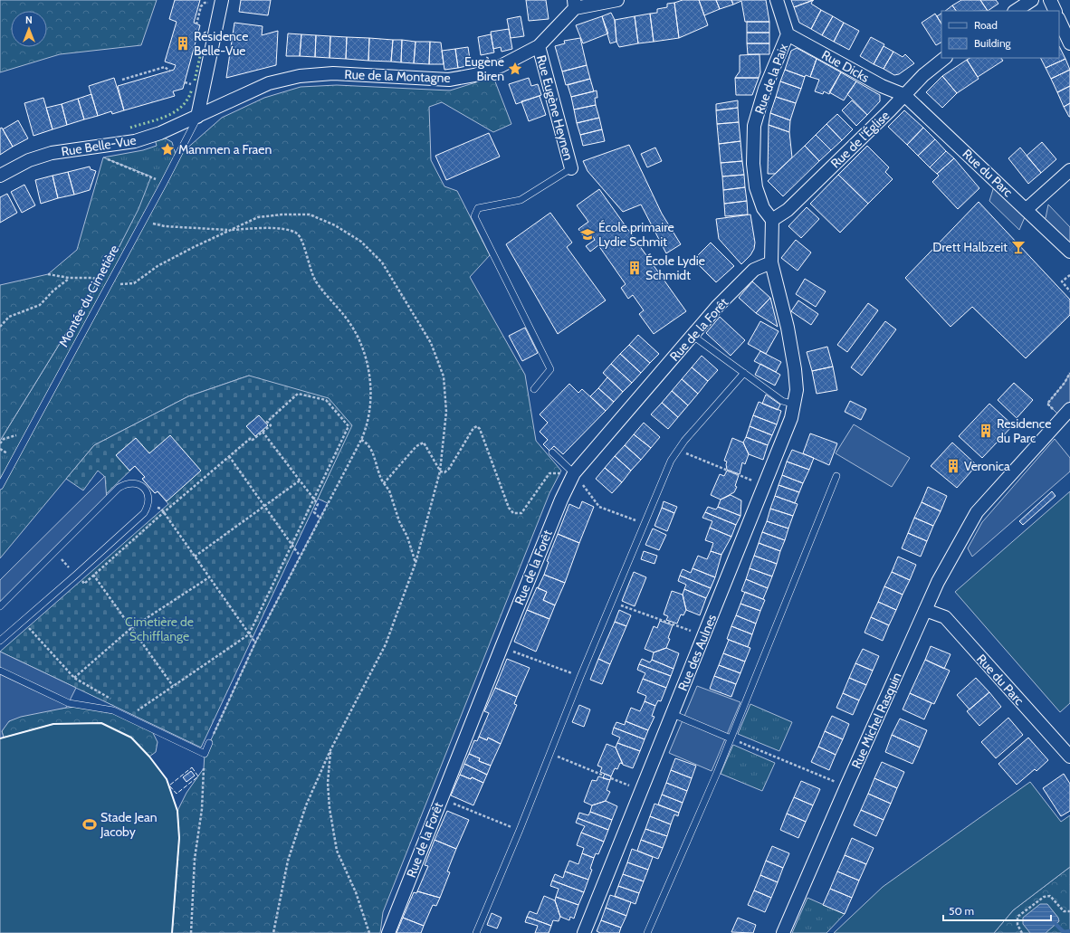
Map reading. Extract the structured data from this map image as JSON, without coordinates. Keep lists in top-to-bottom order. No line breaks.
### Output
{"streets":{"street":["Rue Dicks","Rue de la Montagne","Rue de la Paix","Rue Eugène Heynen","Rue de l'Église","Rue Belle-Vue","Rue du Parc","Rue de la Forêt","Rue des Aulnes","Rue Michel Rasquin"],"lane":["Montée du Cimetière"]},"crossings":[["Rue Dicks","Rue de la Paix"],["Rue Dicks","Rue de l'Église"],["Rue Dicks","Rue du Parc"],["Rue de la Montagne","Rue Eugène Heynen"],["Rue de la Montagne","Rue Belle-Vue"],["Rue de la Montagne","Montée du Cimetière"],["Rue de la Paix","Rue de l'Église"],["Rue de l'Église","Rue du Parc"],["Rue Belle-Vue","Montée du Cimetière"],["Rue du Parc","Rue Michel Rasquin"],["Rue de la Forêt","Rue des Aulnes"]],"parks":["Cimetière de Schifflange"],"places":{"building":["Résidence Belle-Vue","École Lydie Schmidt","Residence du Parc","Veronica"],"place":["Eugène Biren","Mammen a Fraen"],"school or university":["École primaire Lydie Schmit"],"bar":["Drett Halbzeit"],"sports":["Stade Jean Jacoby"]},"legend":["Road","Building"],"scale_bar":"50 m","north":"top"}
